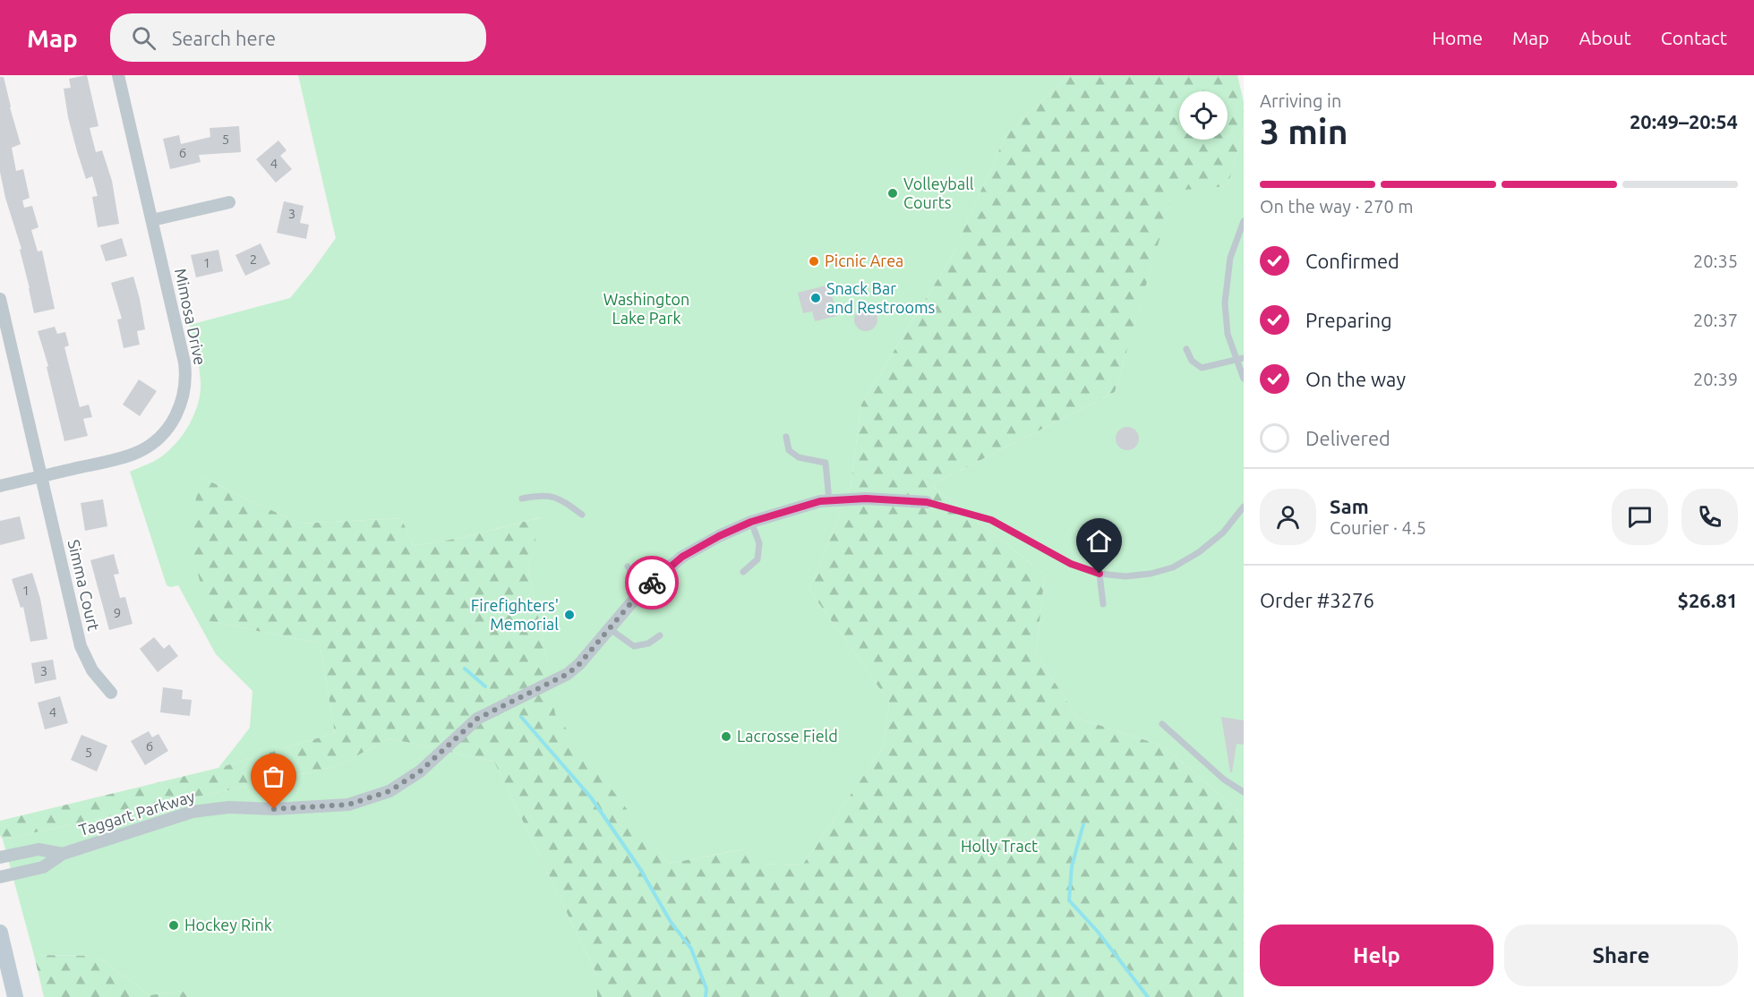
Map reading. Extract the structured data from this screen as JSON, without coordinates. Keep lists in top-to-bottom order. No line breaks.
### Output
{"streets":{"street":["Mimosa Drive","Simma Court","Taggart Parkway"]},"crossings":[["Mimosa Drive","Simma Court"]],"parks":["Washington Lake Park","Holly Tract"],"places":["Volleyball Courts","Picnic Area","Snack Bar and Restrooms","Firefighters' Memorial","Lacrosse Field","Hockey Rink"],"house_numbers":["5","6","4","3","2","1","1","9","3","4","6","5"],"page":{"header":"Map","search":"Search here","nav":["Home","Map","About","Contact"],"heading":["3 min","Arriving in","20:49–20:54"],"panel":["Sam","Courier · 4.5","Order #3276","$26.81"],"bar":"On the way · 270 m","list":[["Confirmed","20:35"],["Preparing","20:37"],["On the way","20:39"],"Delivered"],"buttons":["Help","Share"]}}
